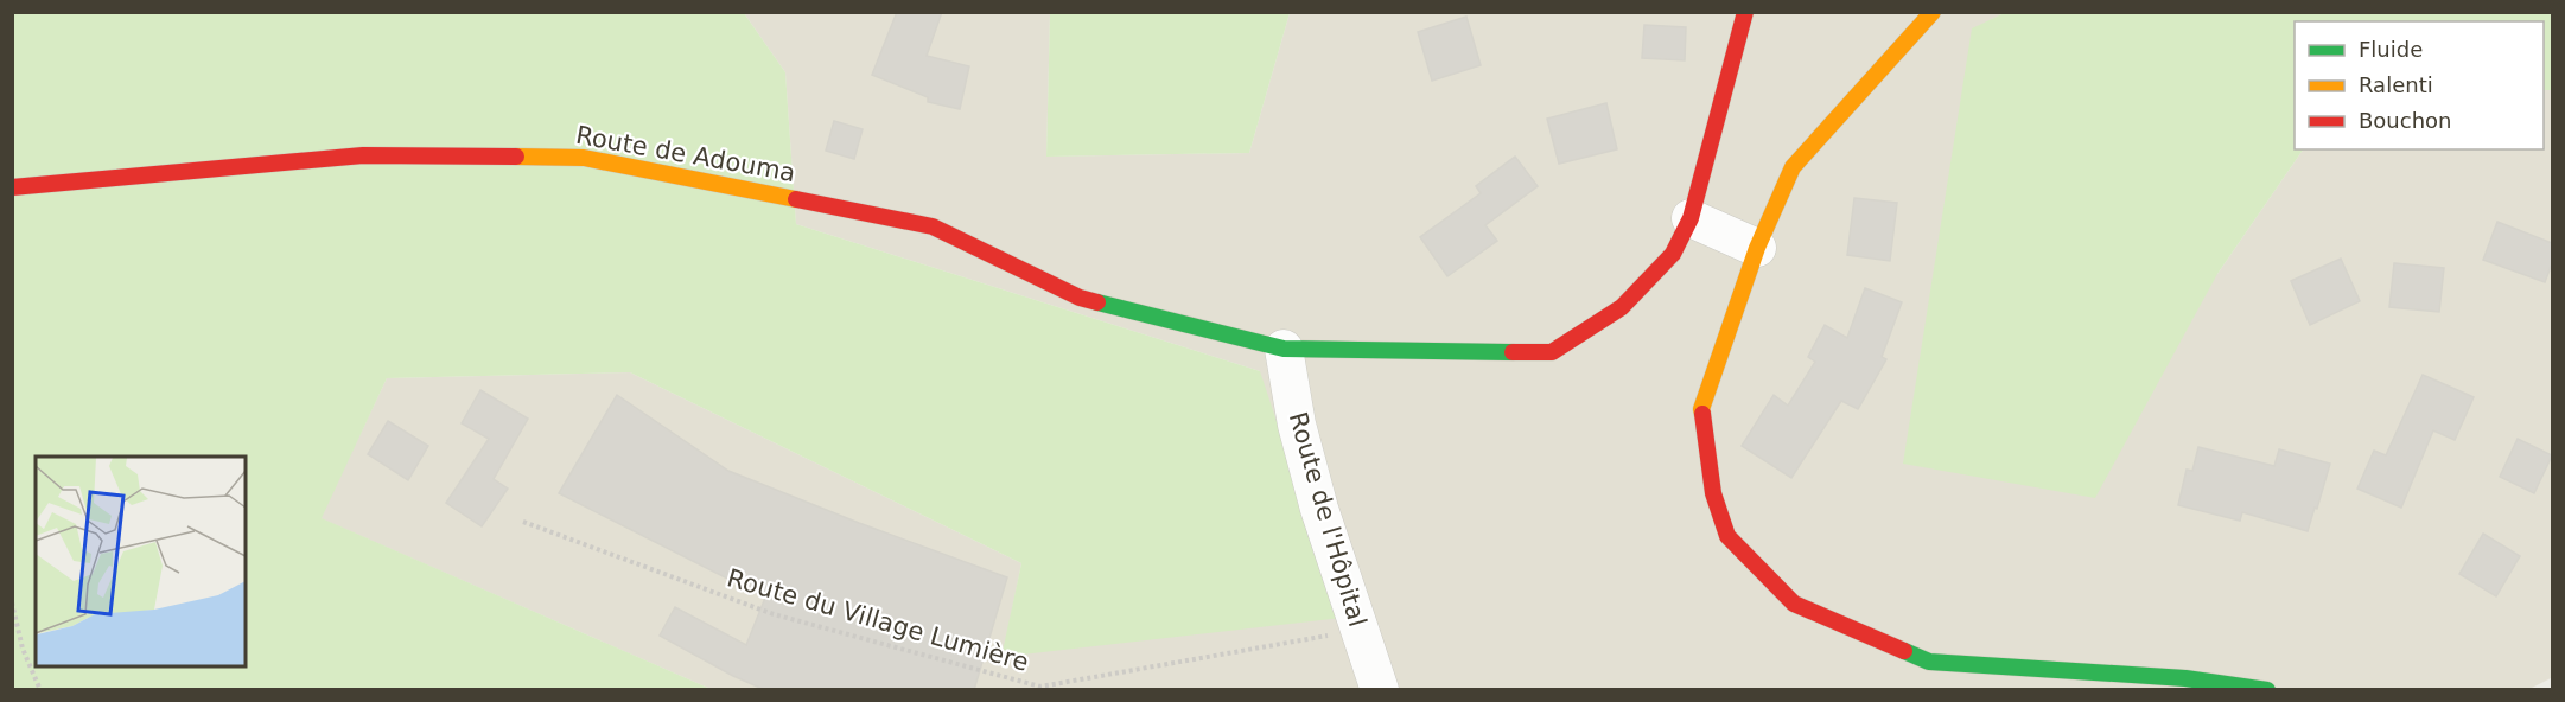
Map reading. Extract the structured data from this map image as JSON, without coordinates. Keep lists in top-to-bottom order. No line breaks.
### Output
{"streets":{"street":["Route de Adouma","Route de l'Hôpital"],"path":["Route du Village Lumière"]},"crossings":[["Route de Adouma","Route de l'Hôpital"],["Route de l'Hôpital","Route du Village Lumière"]],"legend":["Fluide","Ralenti","Bouchon"]}
